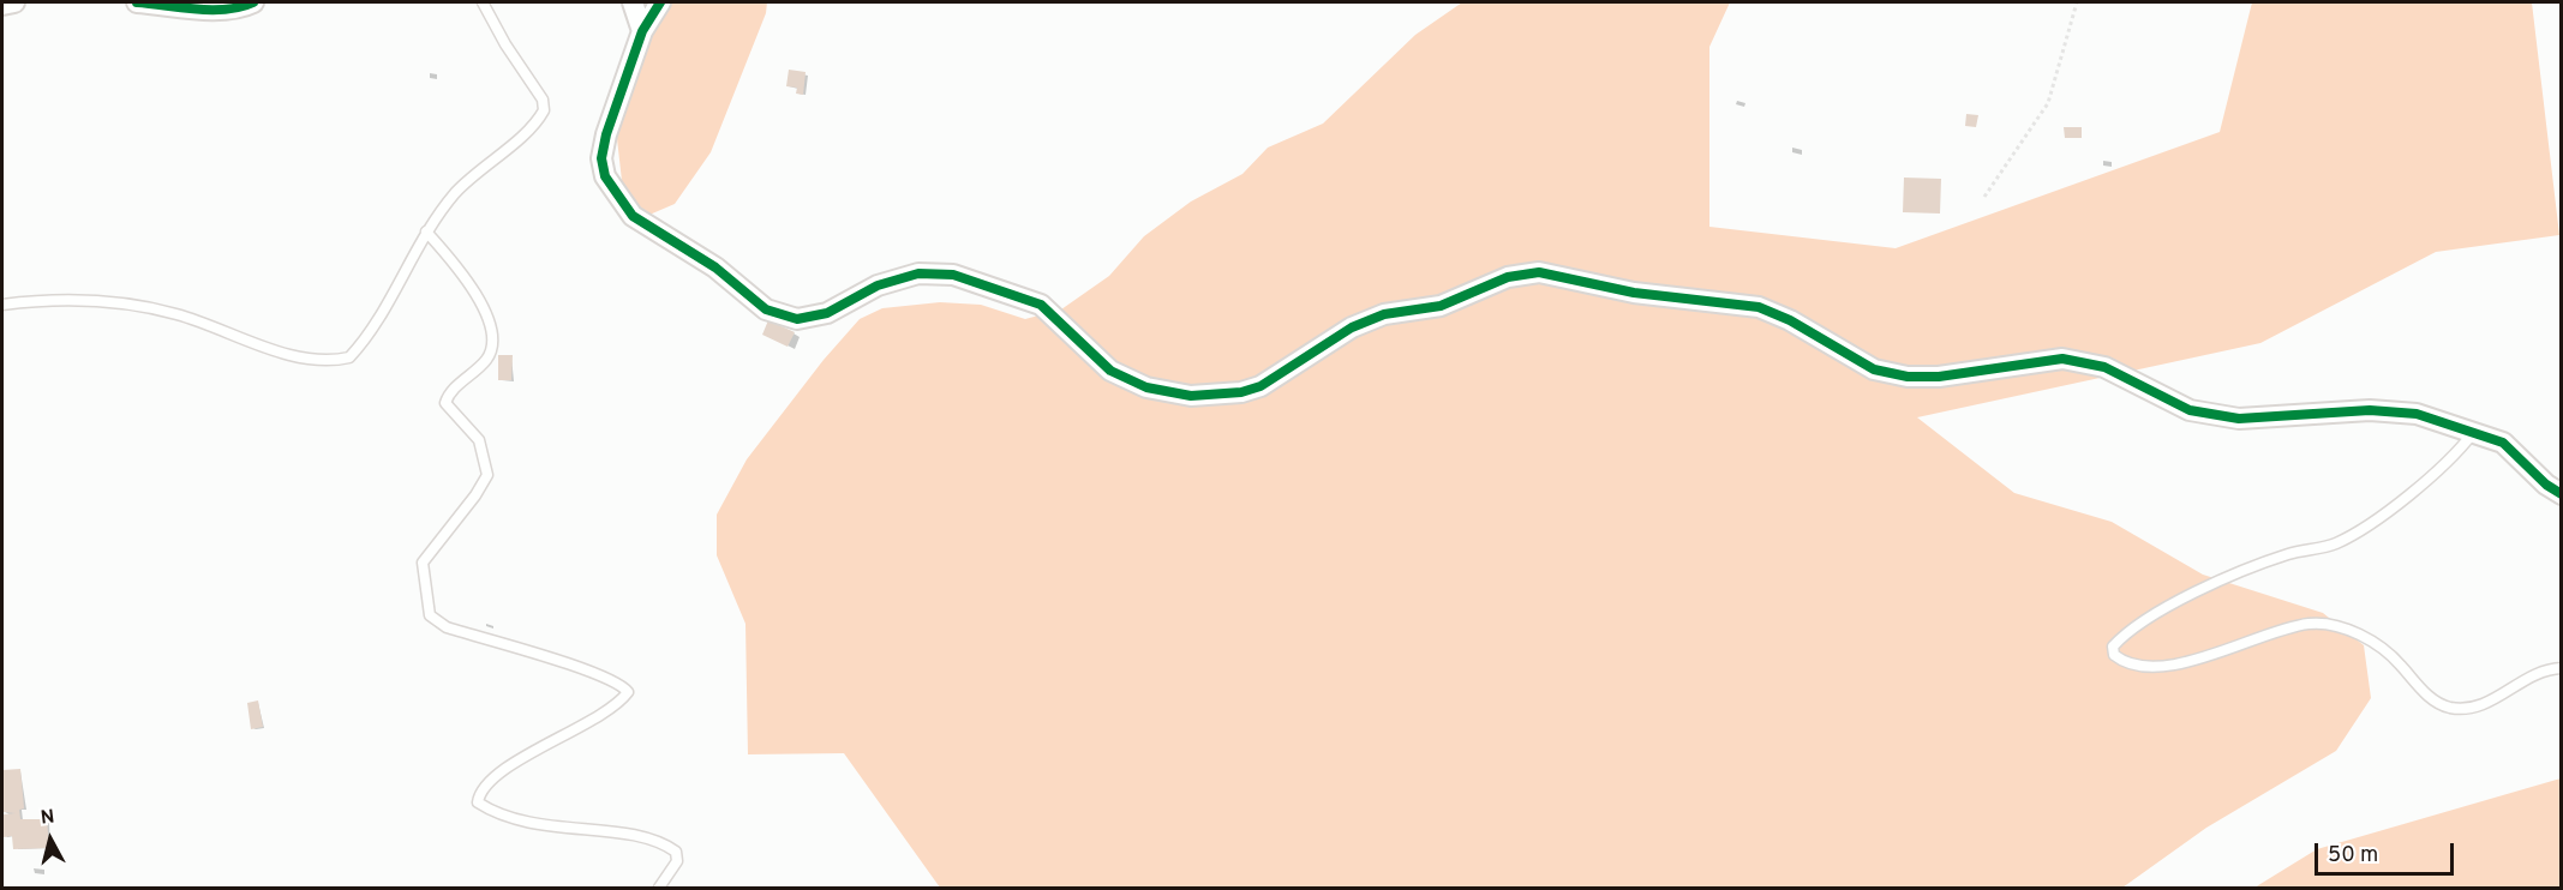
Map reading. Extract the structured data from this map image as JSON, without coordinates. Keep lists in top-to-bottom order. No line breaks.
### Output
{"scale_bar":"50 m","north":"top"}
